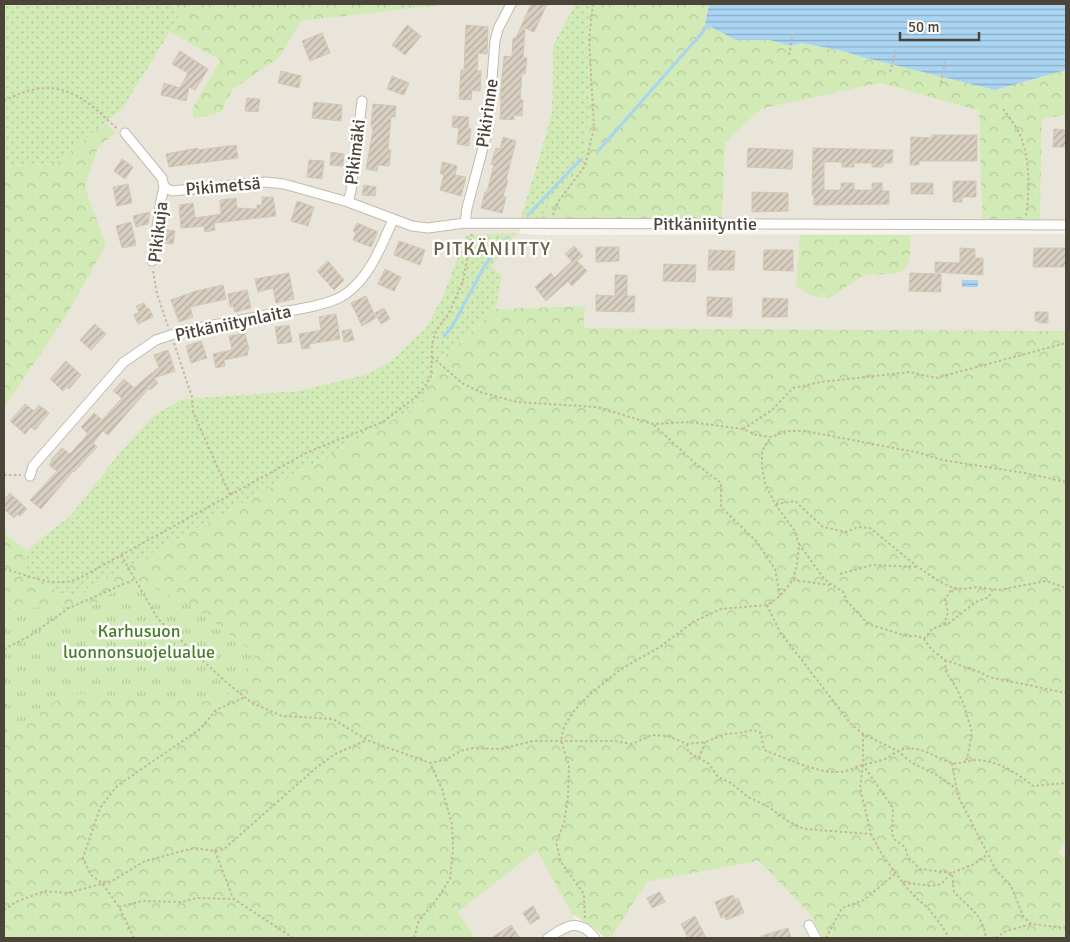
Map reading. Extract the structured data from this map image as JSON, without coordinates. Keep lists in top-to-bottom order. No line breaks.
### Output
{"streets":{"street":["Pikirinne","Pikimäki","Pikimetsä","Pitkäniityntie","Pikikuja","Pitkäniitynlaita"]},"crossings":[["Pikirinne","Pitkäniityntie"],["Pikimäki","Pikimetsä"],["Pikimäki","Pitkäniityntie"],["Pikimetsä","Pitkäniityntie"],["Pikimetsä","Pikikuja"],["Pitkäniityntie","Pitkäniitynlaita"],["Pikikuja","Pitkäniitynlaita"]],"districts":["PITKÄNIITTY"],"parks":["Karhusuon luonnonsuojelualue"],"scale_bar":"50 m"}
